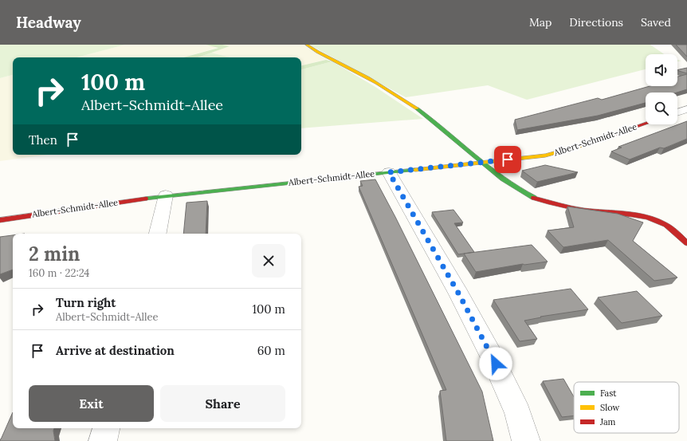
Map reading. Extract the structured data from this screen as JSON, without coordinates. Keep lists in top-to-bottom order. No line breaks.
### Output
{"streets":{"street":["Albert-Schmidt-Allee"]},"legend":["Fast","Slow","Jam"],"page":{"header":"Headway","nav":["Map","Directions","Saved"],"turn":["100 m","Albert-Schmidt-Allee"],"then":"Then","heading":["2 min","160 m · 22:24"],"list":[{"name":"Turn right","note":"Albert-Schmidt-Allee","value":"100 m"},{"name":"Arrive at destination","value":"60 m"}],"buttons":["Exit","Share"]}}
